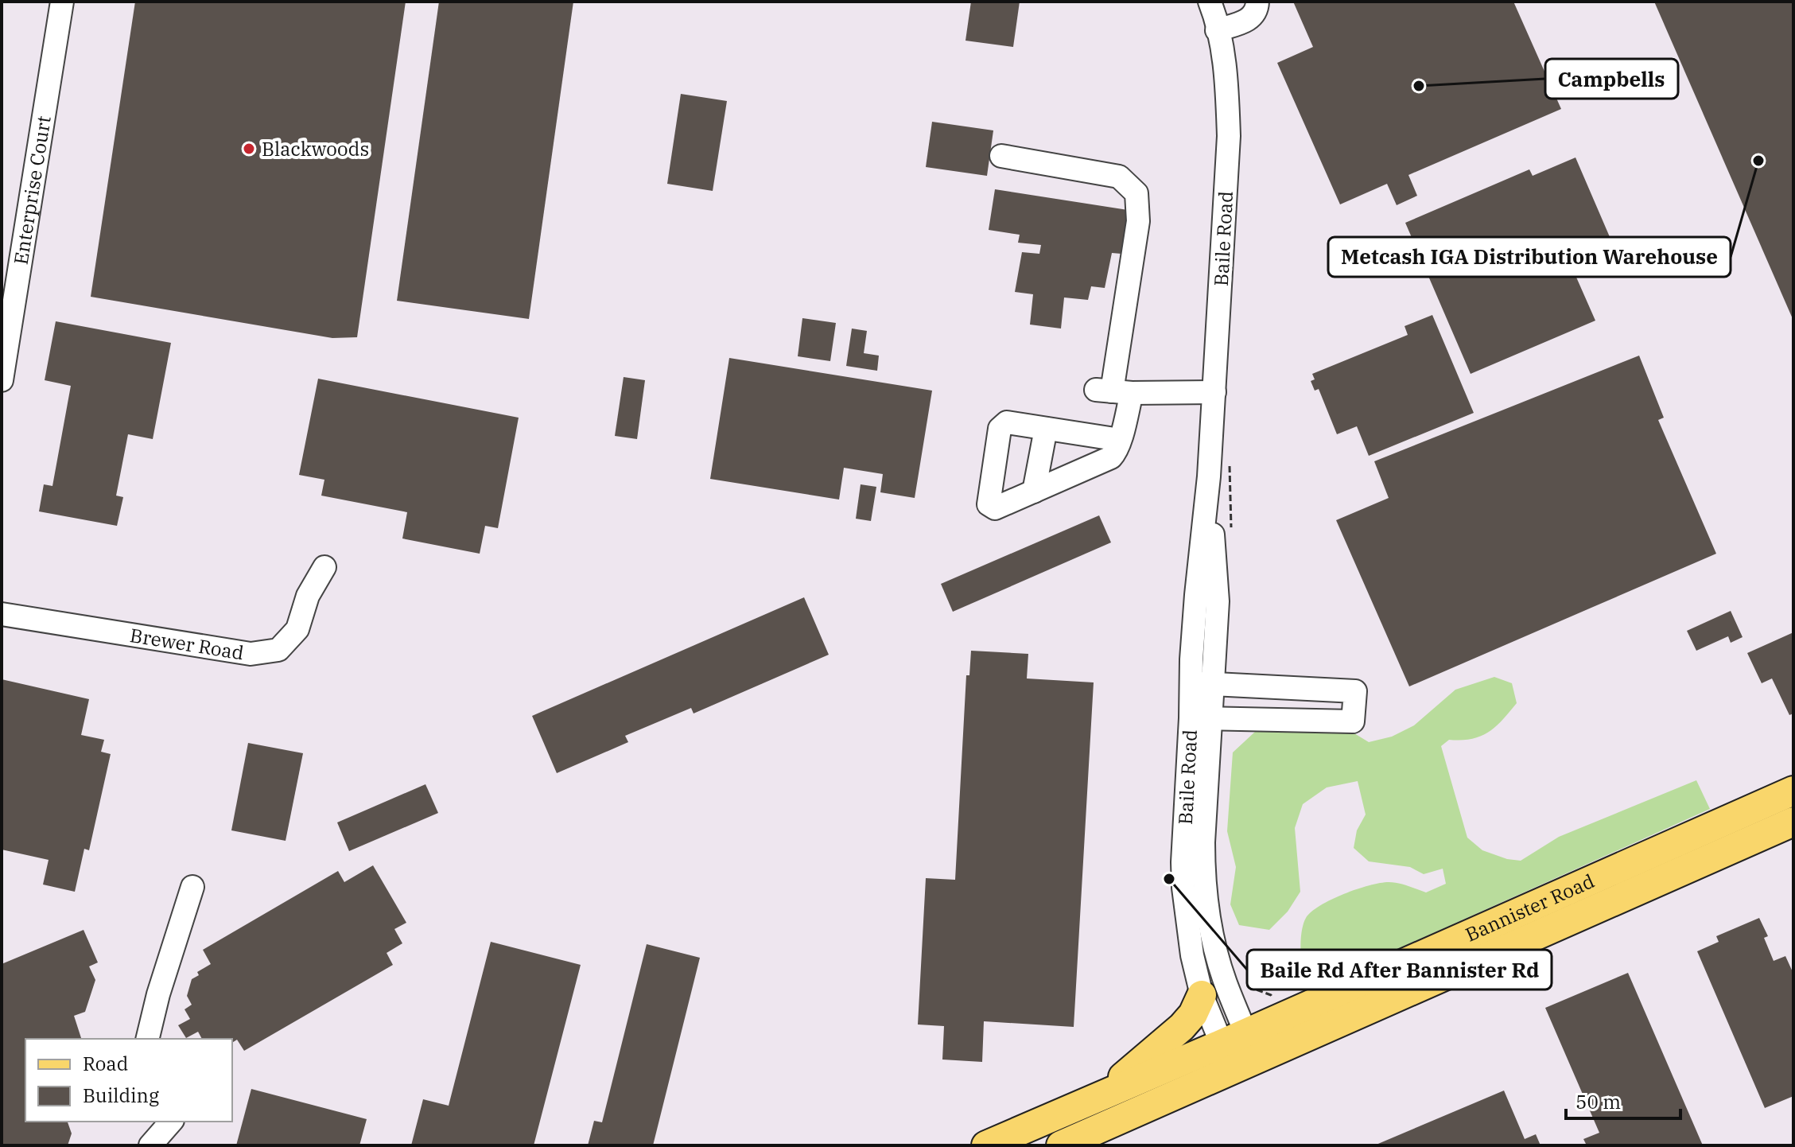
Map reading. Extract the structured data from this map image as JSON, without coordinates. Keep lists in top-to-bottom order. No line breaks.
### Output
{"streets":{"main road":["Bannister Road"],"street":["Enterprise Court","Baile Road","Brewer Road"]},"crossings":[["Baile Road","Bannister Road"]],"places":["Campbells","Blackwoods","Metcash IGA Distribution Warehouse","Baile Rd After Bannister Rd"],"legend":["Road","Building"],"scale_bar":"50 m"}
